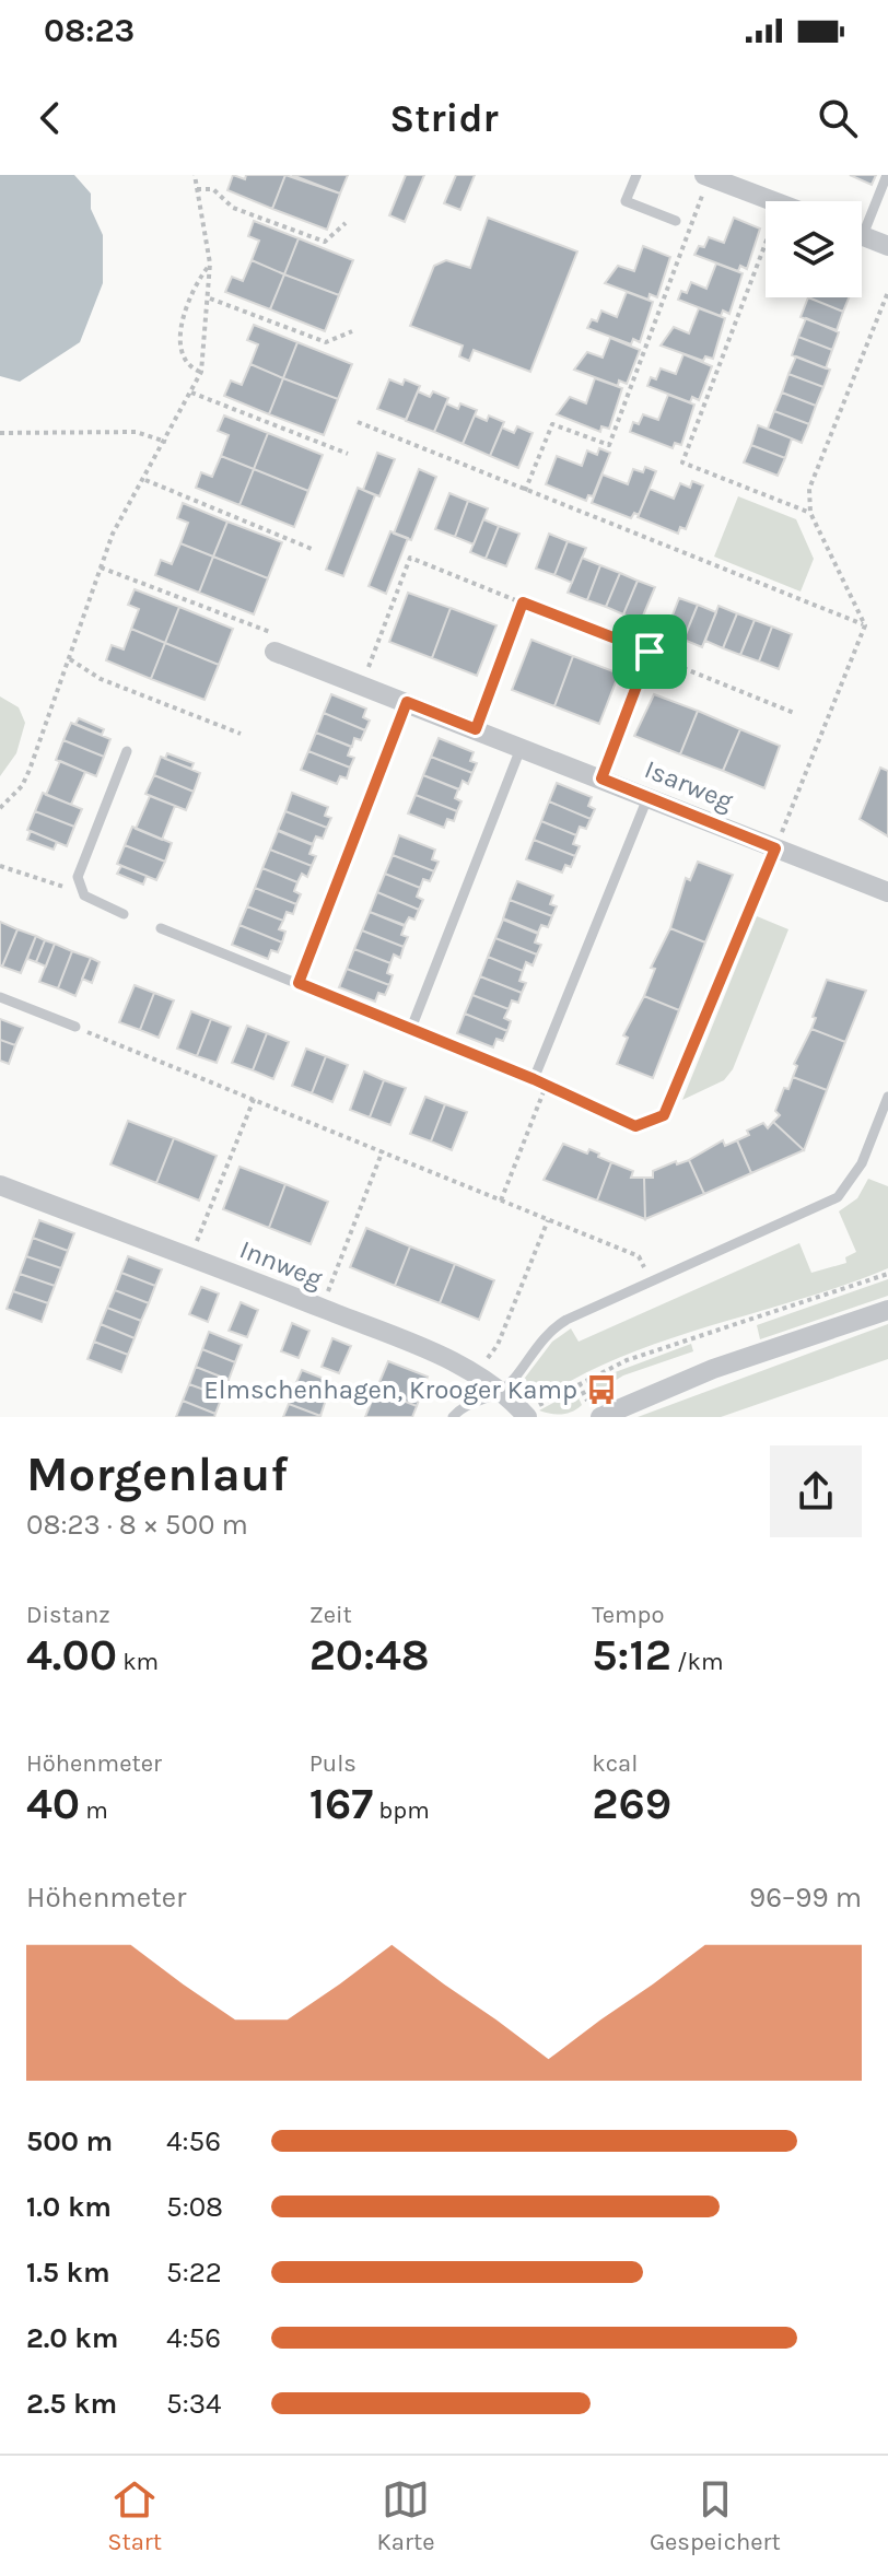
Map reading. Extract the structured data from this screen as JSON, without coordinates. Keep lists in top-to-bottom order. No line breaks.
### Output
{"streets":{"street":["Isarweg","Innweg"]},"places":{"bus stop":["Elmschenhagen, Krooger Kamp"]},"page":{"status":"08:23","header":"Stridr","heading":["Morgenlauf","08:23 · 8 × 500 m"],"stats":[["Distanz","4.00 km"],["Zeit","20:48"],["Tempo","5:12 /km"],["Höhenmeter","40 m"],["Puls","167 bpm"],["kcal","269"]],"chart":["Höhenmeter","96–99 m"],"list":[{"name":"500 m","note":"4:56"},{"name":"1.0 km","note":"5:08"},{"name":"1.5 km","note":"5:22"},{"name":"2.0 km","note":"4:56"},{"name":"2.5 km","note":"5:34"}],"tabs":["Start","Karte","Gespeichert"]}}
